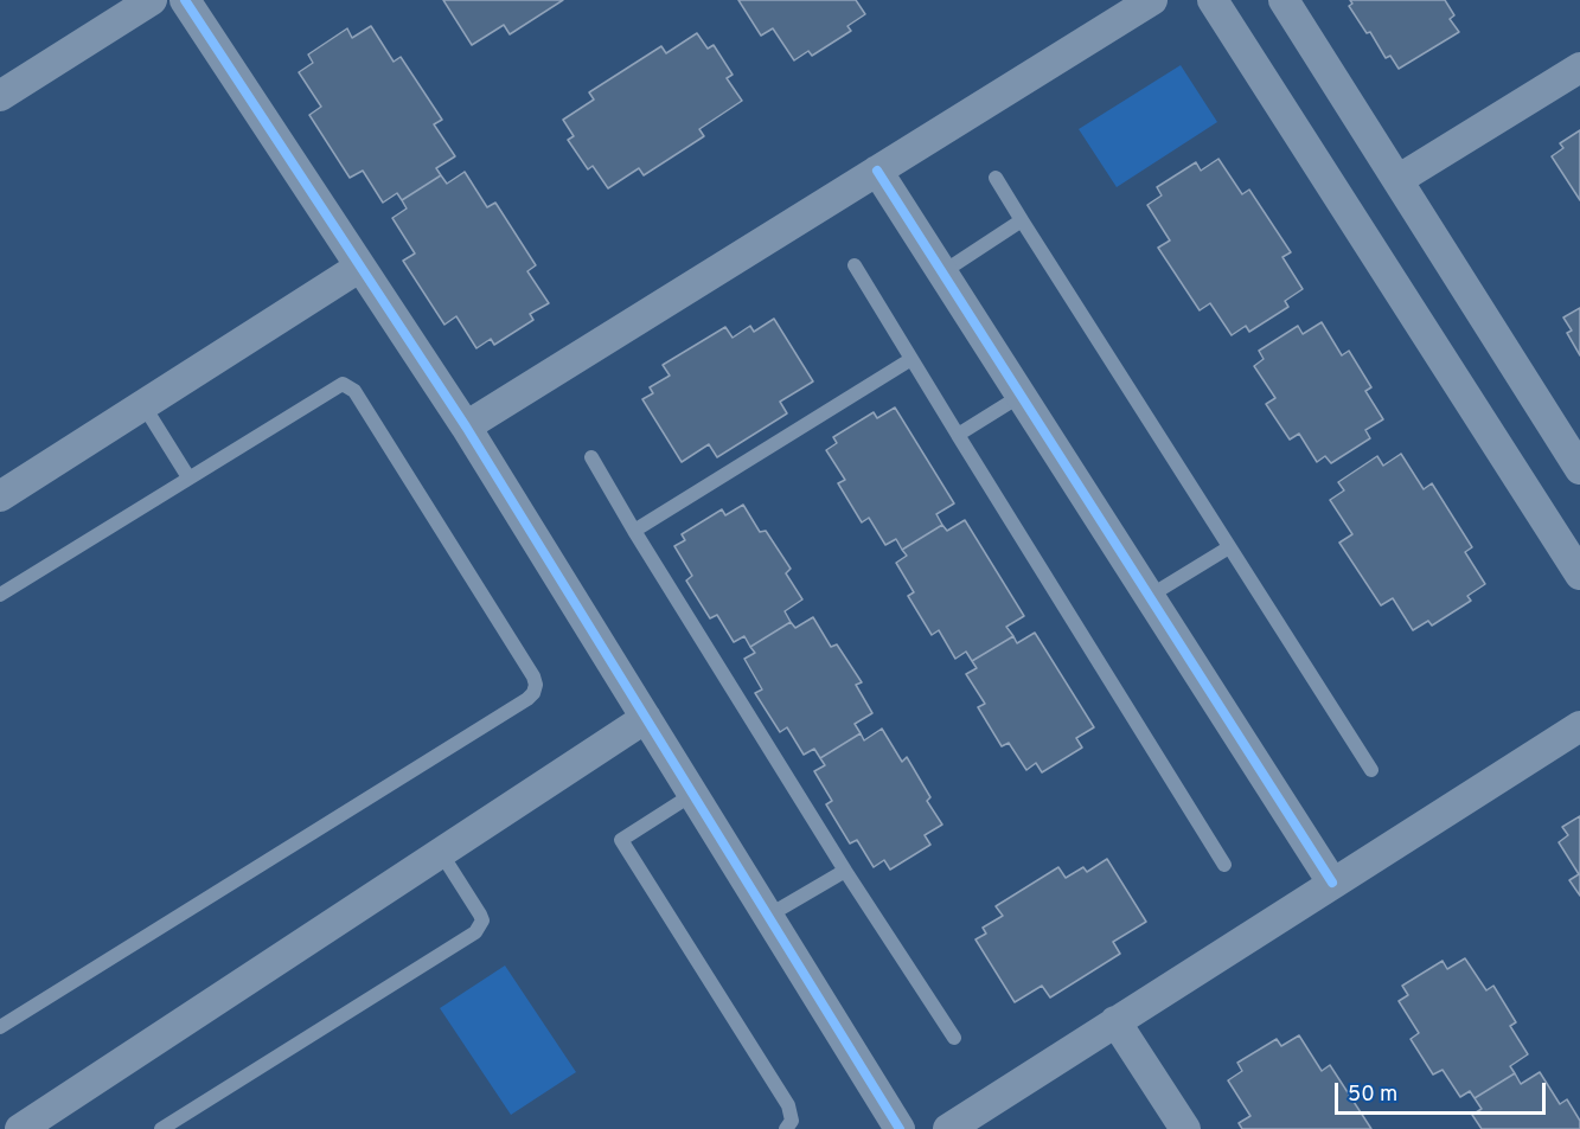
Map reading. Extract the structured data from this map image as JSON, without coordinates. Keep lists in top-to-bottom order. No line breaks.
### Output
{"scale_bar":"50 m"}
